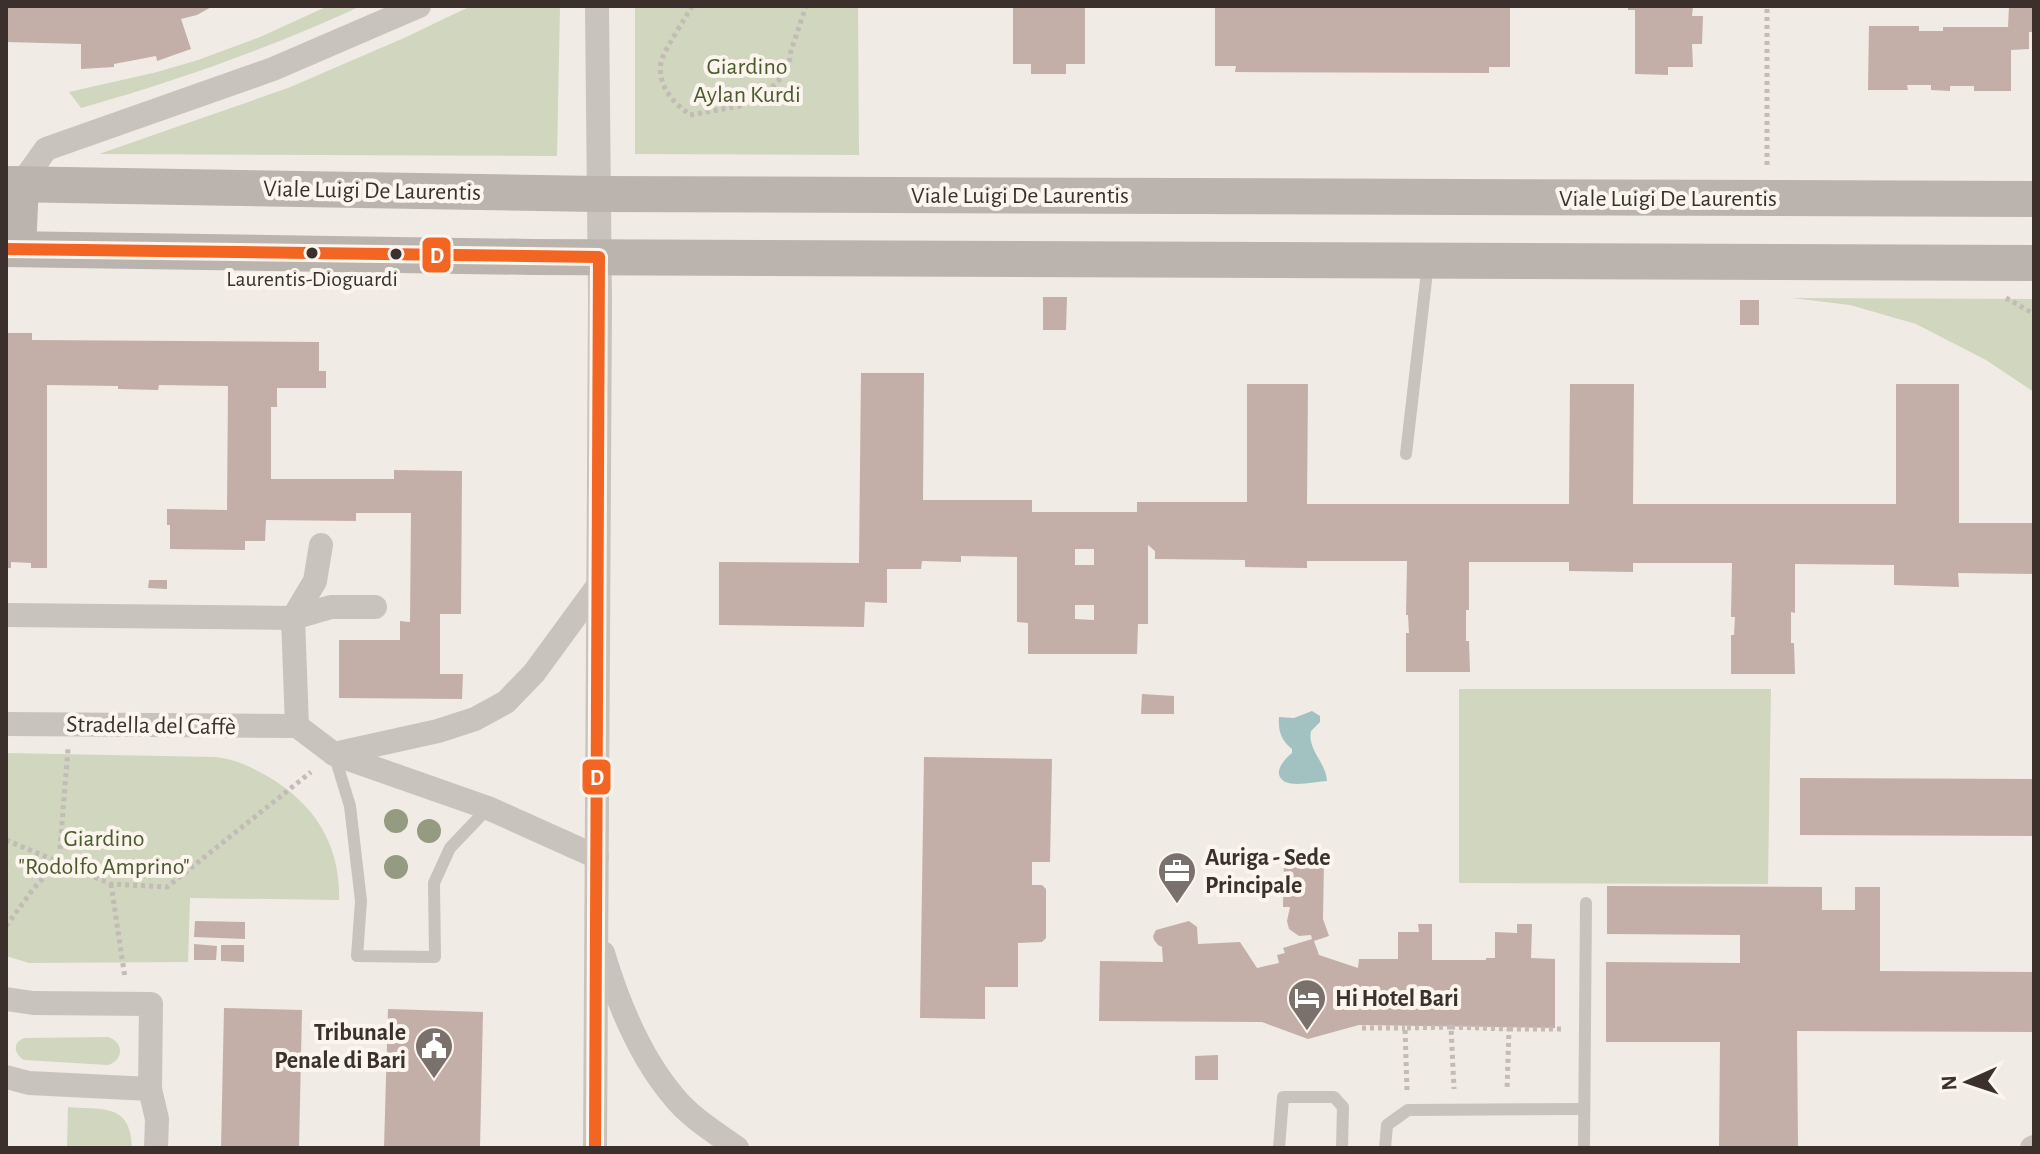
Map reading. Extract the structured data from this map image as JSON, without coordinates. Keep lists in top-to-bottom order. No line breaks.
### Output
{"streets":{"street":["Viale Luigi De Laurentis","Stradella del Caffè"]},"parks":["Giardino Aylan Kurdi","Giardino \"Rodolfo Amprino\""],"places":{"other":["Laurentis-Dioguardi"],"office":["Auriga - Sede Principale"],"hotel":["Hi Hotel Bari"],"public building":["Tribunale Penale di Bari"]},"lines":["transit line D"],"north":"left"}
